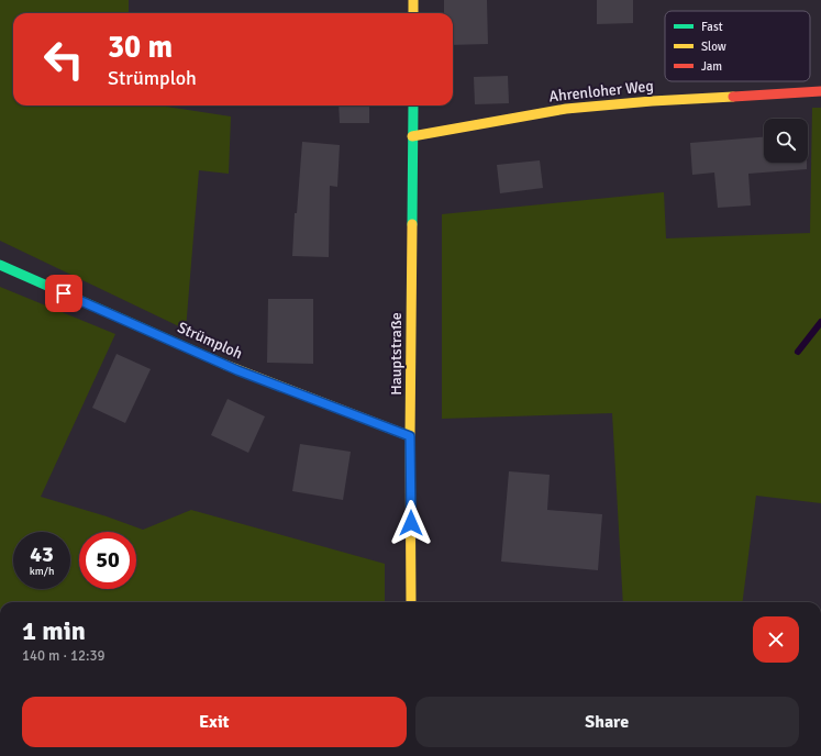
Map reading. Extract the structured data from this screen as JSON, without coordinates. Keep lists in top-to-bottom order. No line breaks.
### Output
{"streets":{"street":["Ahrenloher Weg","Strümploh","Hauptstraße"]},"crossings":[["Ahrenloher Weg","Hauptstraße"],["Strümploh","Hauptstraße"]],"legend":["Fast","Slow","Jam"],"page":{"turn":["30 m","Strümploh"],"speed":"43 km/h","limit":"50","heading":["1 min","140 m · 12:39"],"buttons":["Exit","Share"]}}
